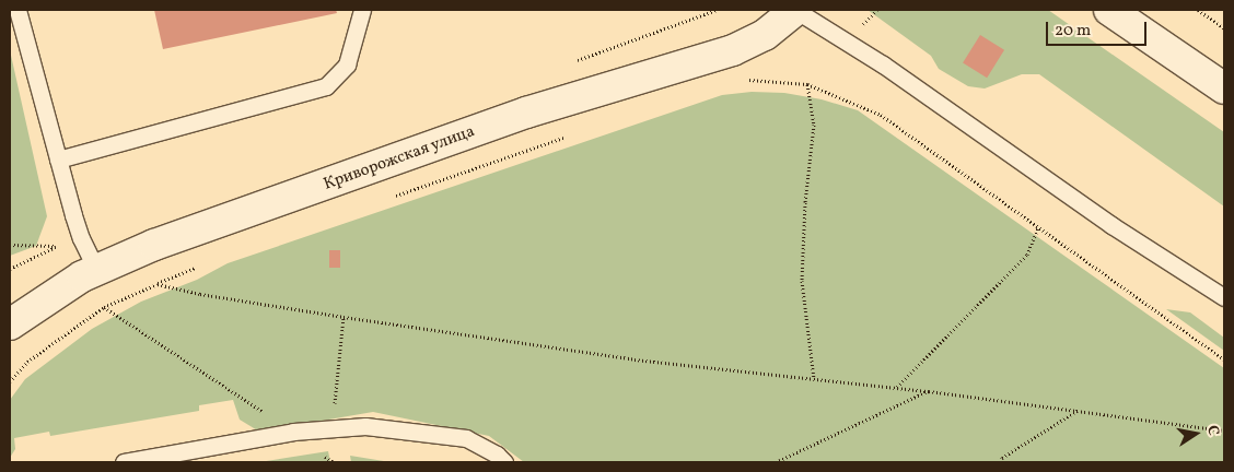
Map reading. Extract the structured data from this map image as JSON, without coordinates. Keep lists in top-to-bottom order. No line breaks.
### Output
{"streets":{"street":["Криворожская улица"]},"scale_bar":"20 m","north":"right"}
